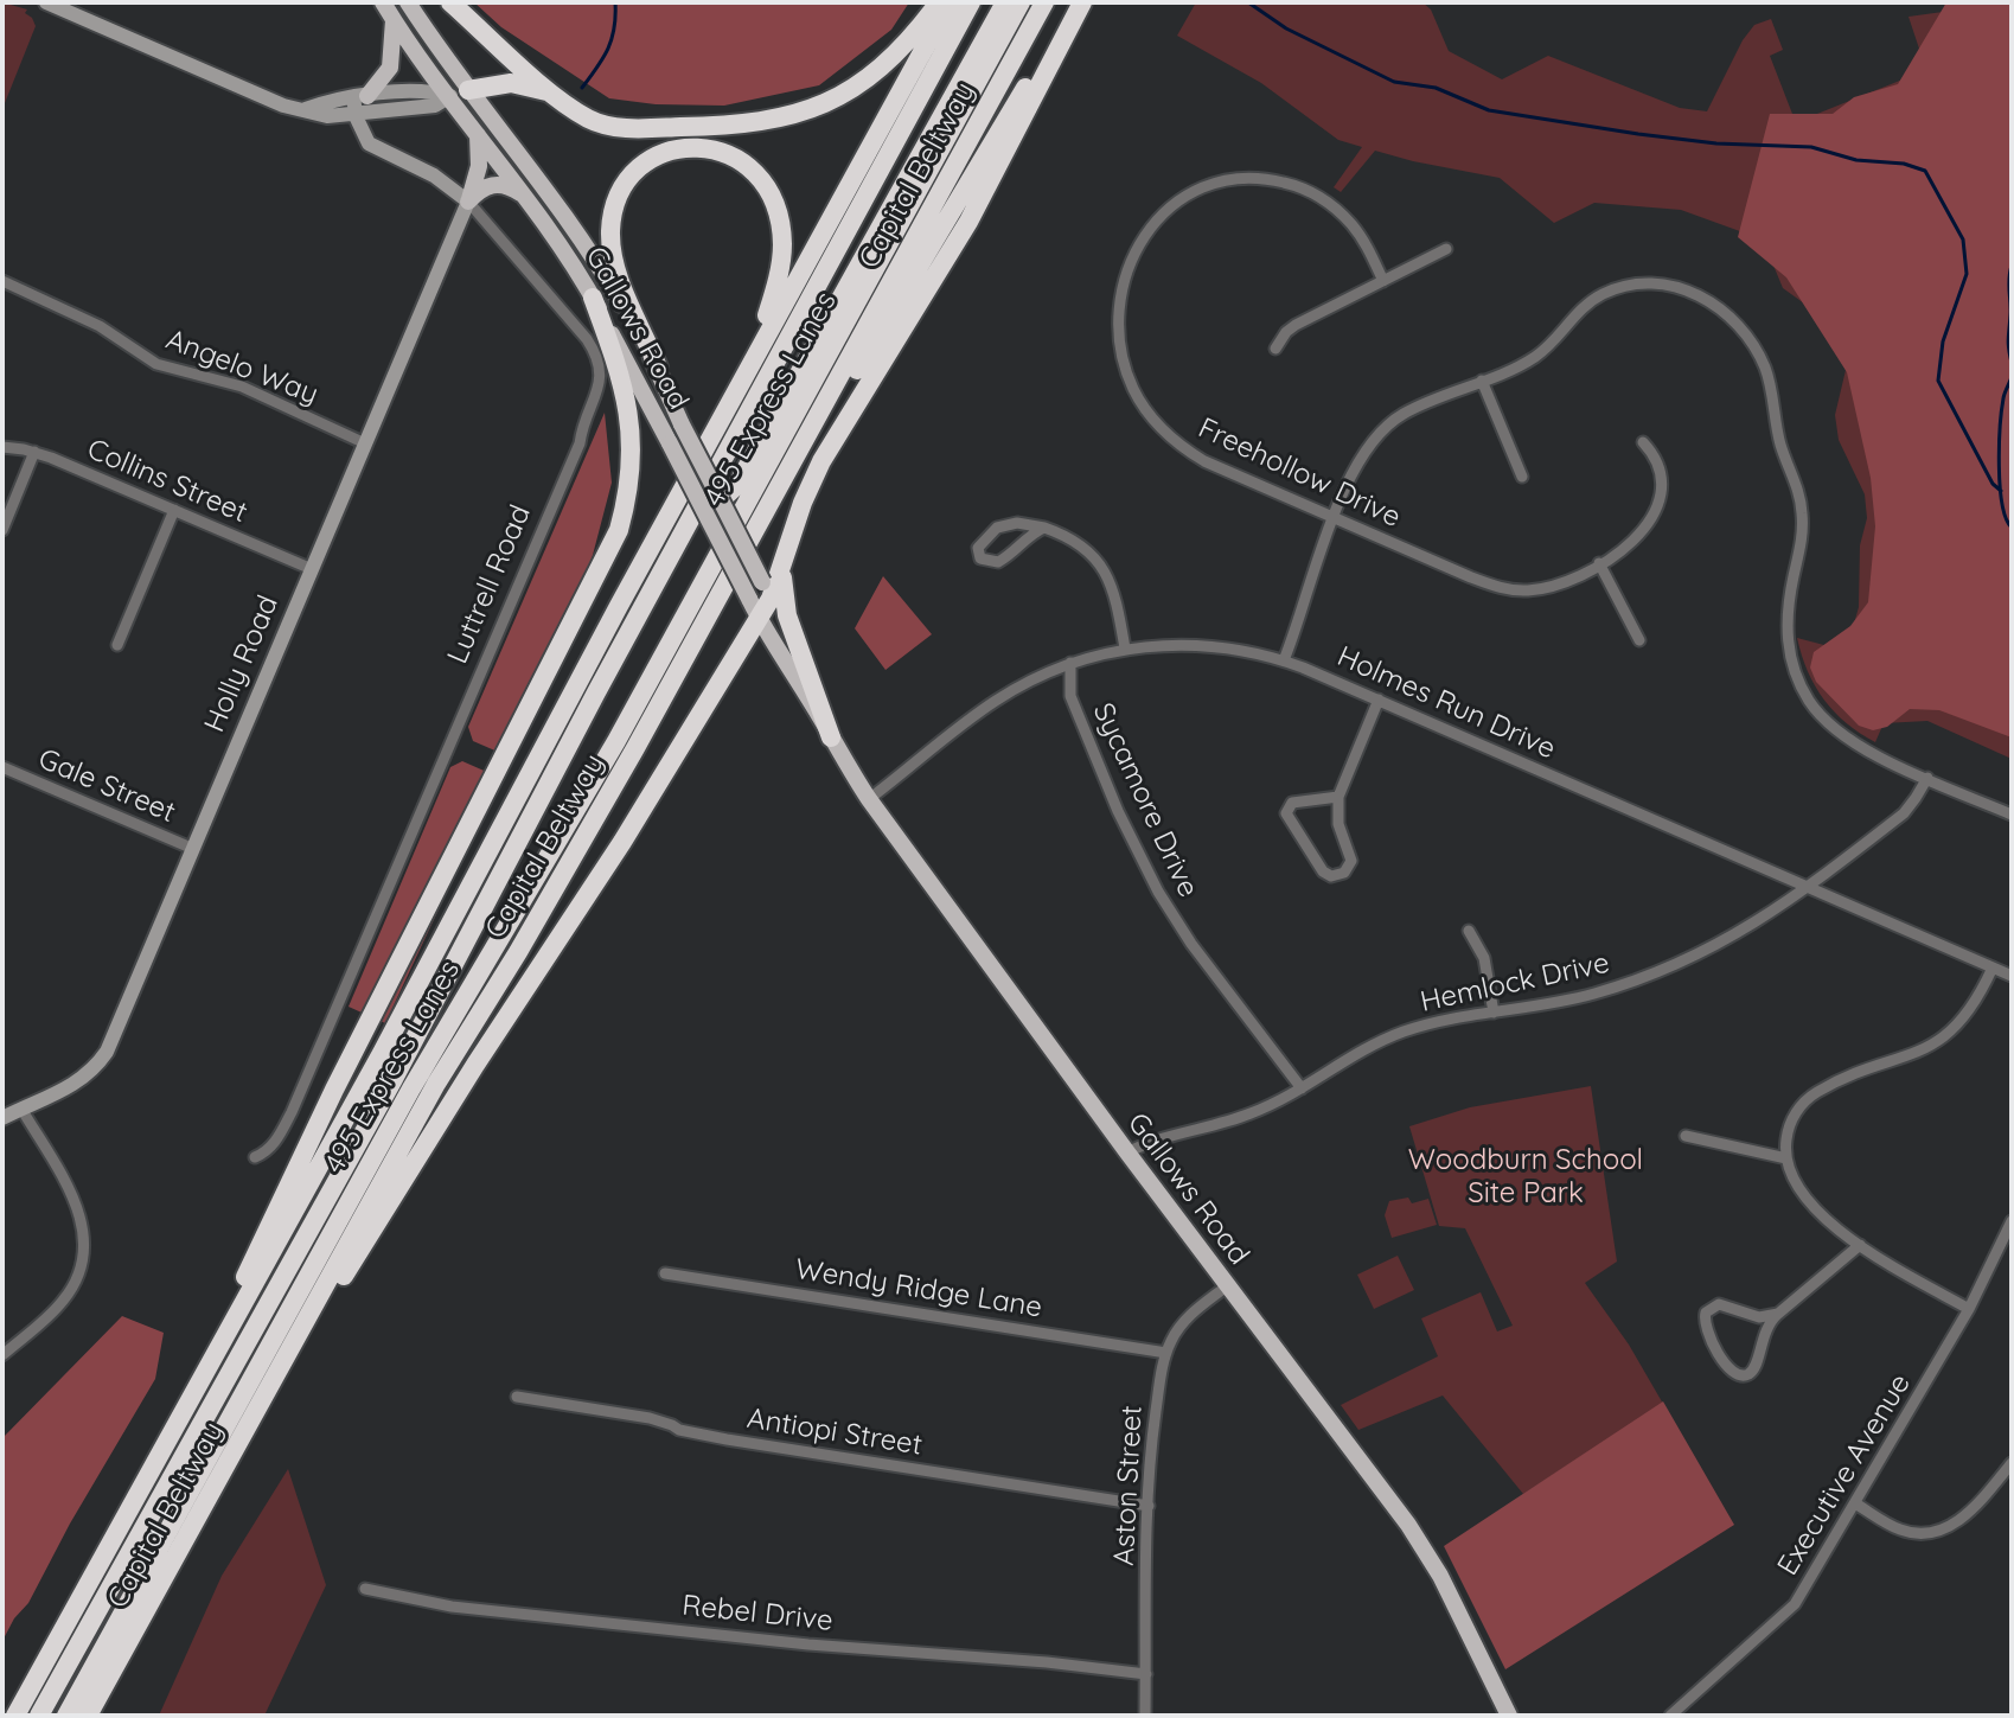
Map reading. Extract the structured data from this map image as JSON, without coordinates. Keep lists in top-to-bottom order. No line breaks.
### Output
{"streets":{"highway":["Capital Beltway","495 Express Lanes"],"main road":["Gallows Road"],"street":["Angelo Way","Freehollow Drive","Collins Street","Luttrell Road","Holly Road","Holmes Run Drive","Gale Street","Sycamore Drive","Hemlock Drive","Wendy Ridge Lane","Antiopi Street","Executive Avenue","Aston Street","Rebel Drive"]},"crossings":[["Gallows Road","Holmes Run Drive"],["Gallows Road","Hemlock Drive"],["Gallows Road","Aston Street"],["Angelo Way","Holly Road"],["Collins Street","Holly Road"],["Luttrell Road","Holly Road"],["Holly Road","Gale Street"],["Holmes Run Drive","Sycamore Drive"],["Holmes Run Drive","Hemlock Drive"],["Sycamore Drive","Hemlock Drive"],["Wendy Ridge Lane","Aston Street"],["Antiopi Street","Aston Street"],["Aston Street","Rebel Drive"]],"parks":["Woodburn School Site Park"]}
